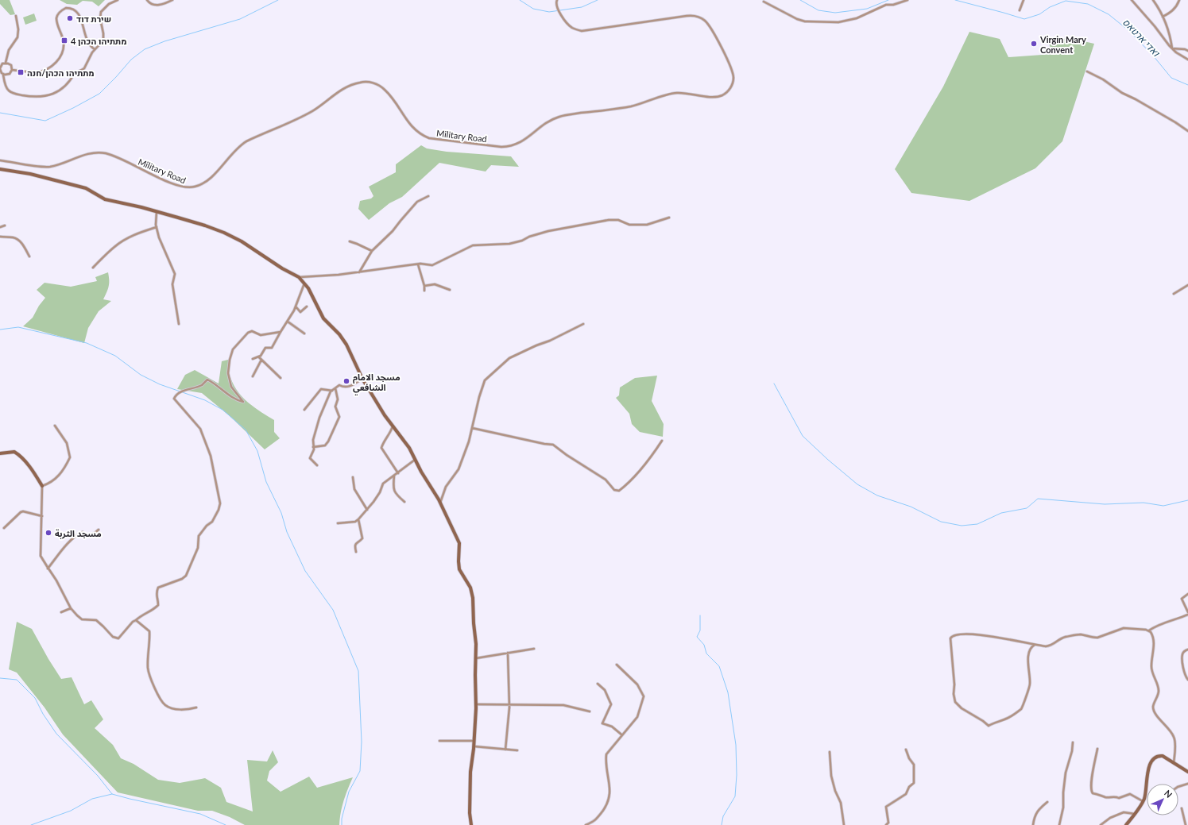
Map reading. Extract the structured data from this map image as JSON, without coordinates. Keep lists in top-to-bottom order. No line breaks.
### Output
{"streets":{"street":["Military Road"]},"water":["ואדי ארטאס"],"places":{"other":["שירת דוד","Virgin Mary Convent","مسجد الامام الشافعي","مسجد الثربة"],"transit":["מתתיהו הכהן 4","מתתיהו הכהן/חנה"]},"north":"top right"}
